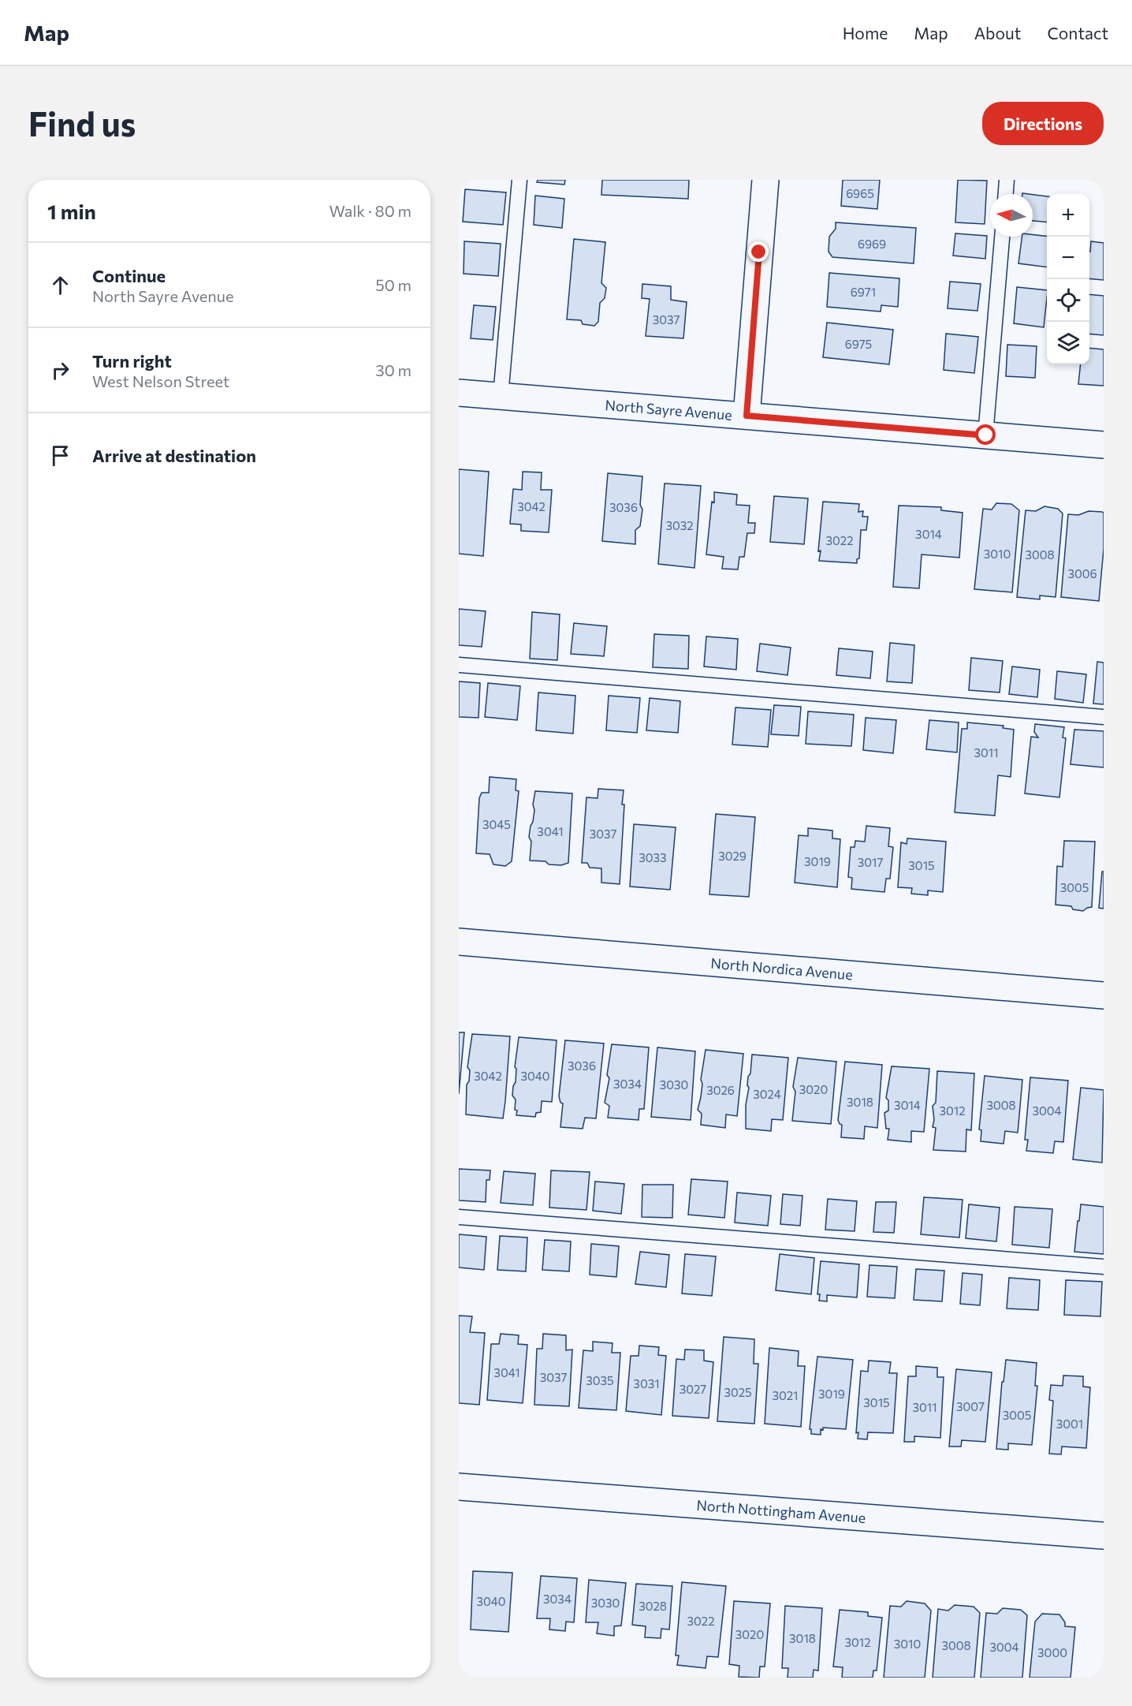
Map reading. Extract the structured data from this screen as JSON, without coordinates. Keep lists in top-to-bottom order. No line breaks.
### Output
{"streets":{"street":["North Sayre Avenue","North Nordica Avenue","North Nottingham Avenue"]},"house_numbers":["6965","6969","6971","3037","6975","3042","3036","3032","3014","3022","3010","3008","3006","3011","3045","3041","3037","3029","3033","3019","3017","3015","3005","3036","3042","3040","3034","3030","3020","3026","3024","3018","3014","3008","3012","3004","3041","3037","3035","3031","3027","3025","3019","3021","3015","3007","3011","3005","3001","3034","3040","3030","3028","3022","3020","3018","3012","3010","3008","3004","3000"],"north":"left","page":{"header":"Map","nav":["Home","Map","About","Contact"],"buttons":"Directions","title":"Find us","heading":["1 min","Walk · 80 m"],"map_buttons":["+","−"],"list":[["Continue","North Sayre Avenue","50 m"],["Turn right","West Nelson Street","30 m"],"Arrive at destination"]}}
